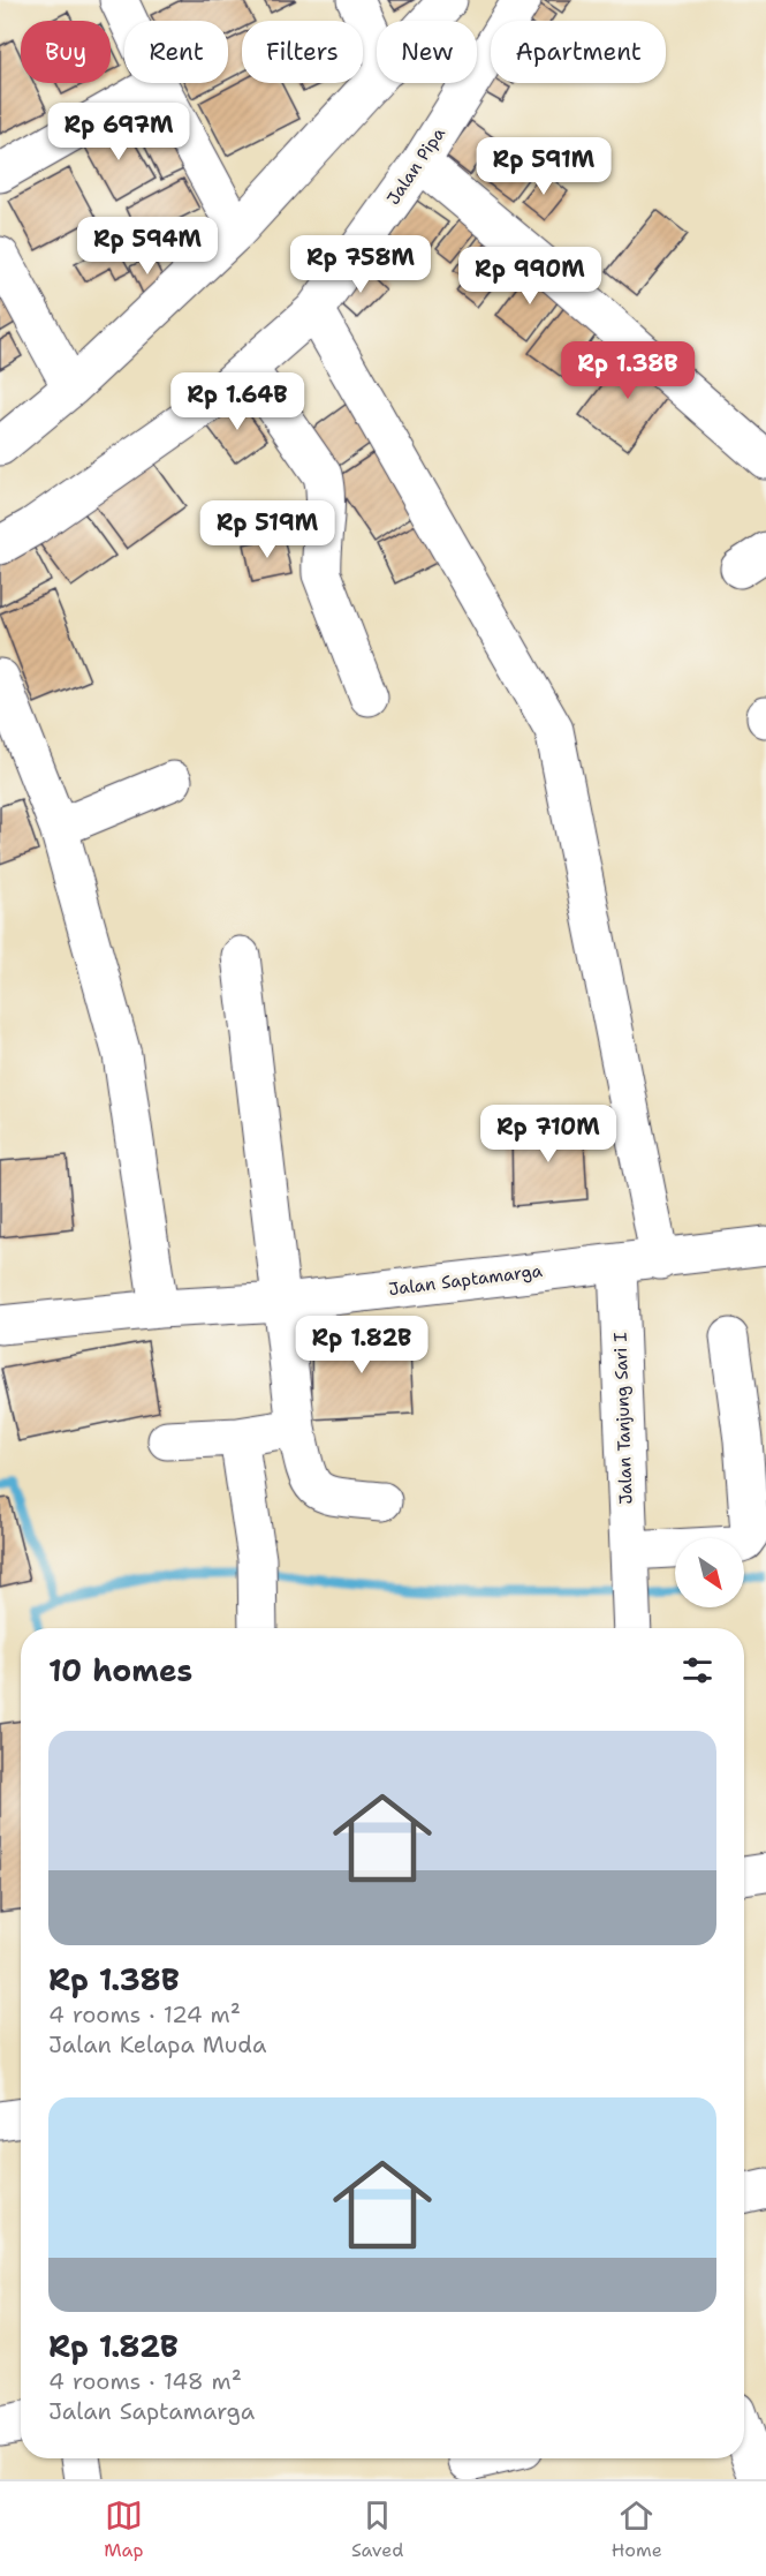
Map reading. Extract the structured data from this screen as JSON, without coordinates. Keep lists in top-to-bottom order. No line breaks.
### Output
{"streets":{"street":["Jalan Pipa","Jalan Saptamarga","Jalan Tanjung Sari I"]},"crossings":[["Jalan Saptamarga","Jalan Tanjung Sari I"]],"north":"bottom right","page":{"chip":["Buy","Rent","Filters","New","Apartment"],"price":["Rp 697M","Rp 591M","Rp 594M","Rp 758M","Rp 990M","Rp 1.38B","Rp 1.64B","Rp 519M","Rp 710M","Rp 1.82B"],"heading":"10 homes","list":[{"name":"Rp 1.38B","note":"4 rooms · 124 m² · Jalan Kelapa Muda"},{"name":"Rp 1.82B","note":"4 rooms · 148 m² · Jalan Saptamarga"}],"tabs":["Map","Saved","Home"]}}
